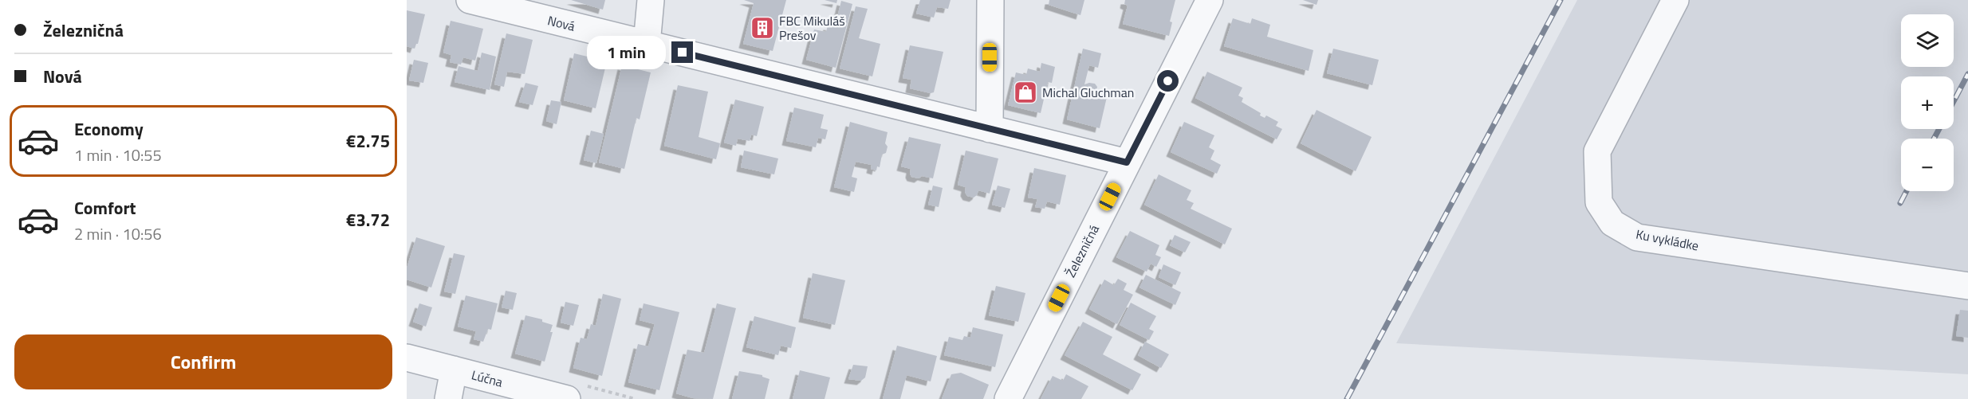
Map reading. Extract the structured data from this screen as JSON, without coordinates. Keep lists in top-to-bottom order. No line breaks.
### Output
{"streets":{"street":["Nová","Ku vykládke","Železničná","Lúčna"]},"crossings":[["Nová","Železničná"]],"places":{"building":["FBC Mikuláš Prešov"],"shop":["Michal Gluchman"]},"page":{"banner":["Železničná","Nová"],"map_buttons":["+","−"],"bubble":"1 min","list":[{"name":"Economy","note":"1 min · 10:55","value":"€2.75"},{"name":"Comfort","note":"2 min · 10:56","value":"€3.72"}],"buttons":"Confirm"}}
